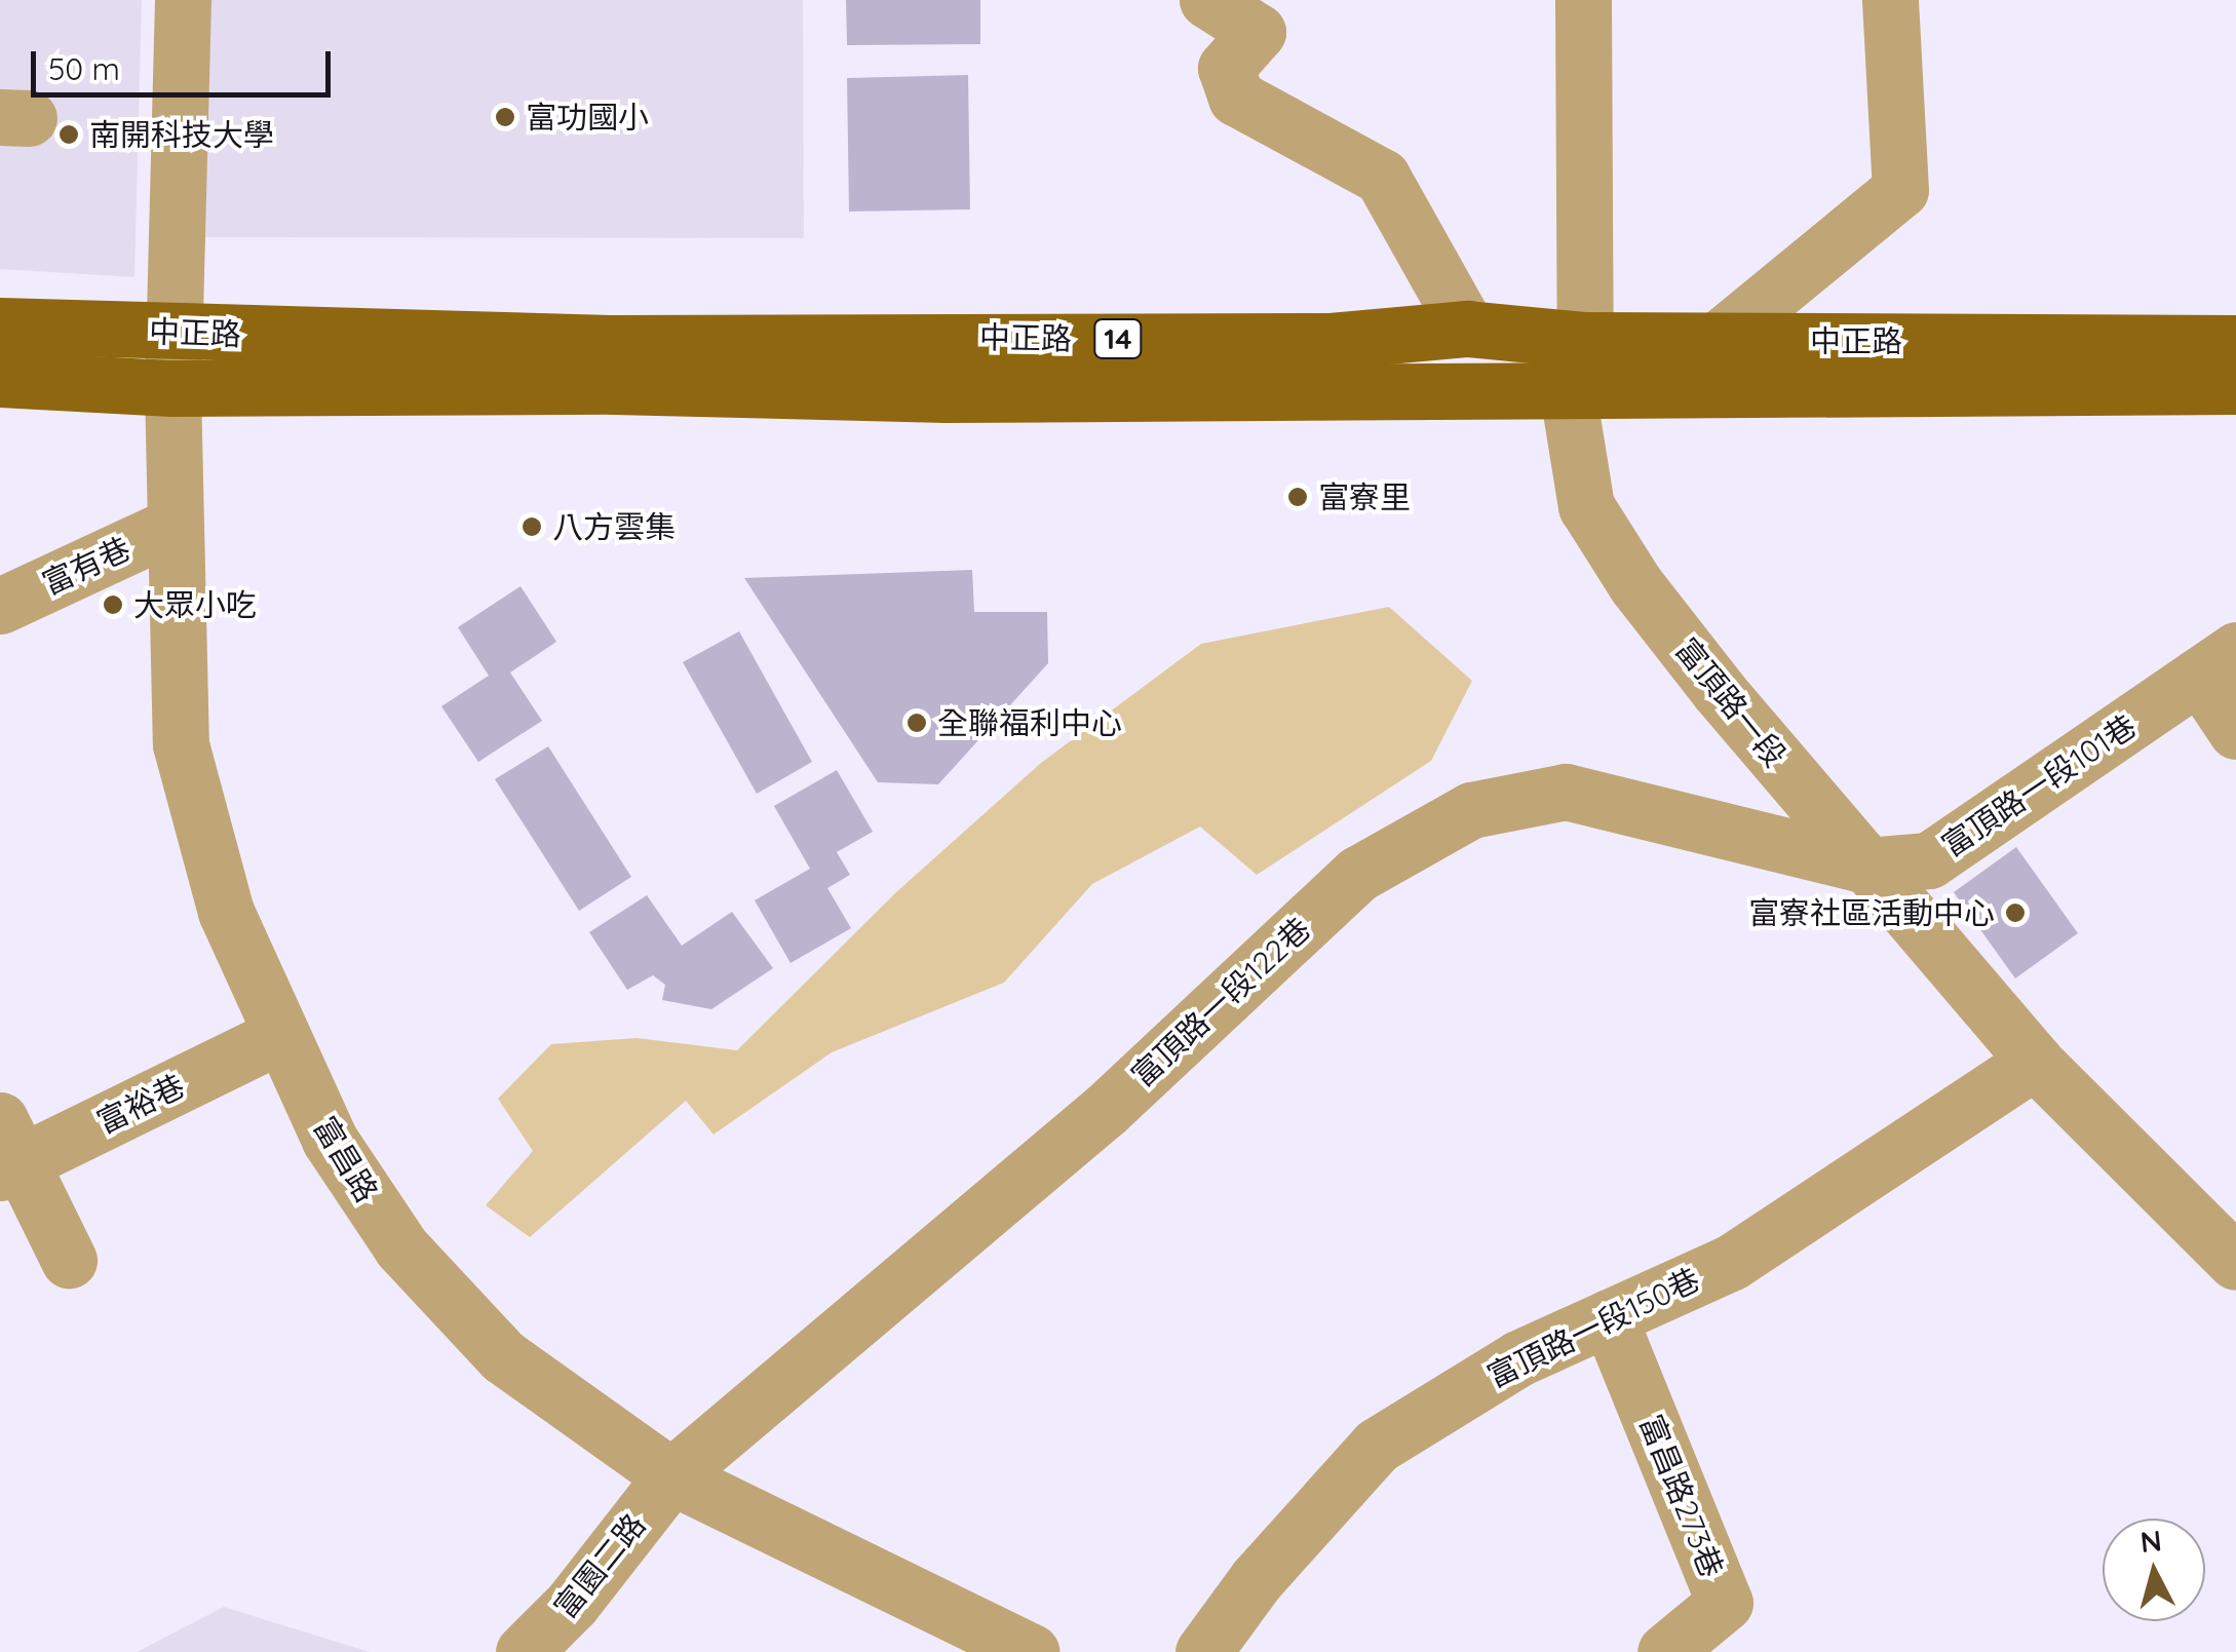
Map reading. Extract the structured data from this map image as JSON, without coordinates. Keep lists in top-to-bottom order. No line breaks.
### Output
{"streets":{"main road":["中正路","14"],"street":["富有巷","富頂路一段","富頂路一段101巷","富頂路一段122巷","富裕巷","富昌路","富頂路一段150巷","富昌路273巷","富園二路"]},"crossings":[["中正路","富頂路一段"],["中正路","富昌路"],["富有巷","富昌路"],["富頂路一段","富頂路一段101巷"],["富頂路一段","富頂路一段122巷"],["富頂路一段","富頂路一段150巷"],["富頂路一段101巷","富頂路一段122巷"],["富頂路一段122巷","富昌路"],["富頂路一段122巷","富園二路"],["富裕巷","富昌路"],["富昌路","富園二路"],["富頂路一段150巷","富昌路273巷"]],"places":["富功國小","南開科技大學","富寮里","八方雲集","大眾小吃","全聯福利中心","富寮社區活動中心"],"scale_bar":"50 m","north":"top"}
